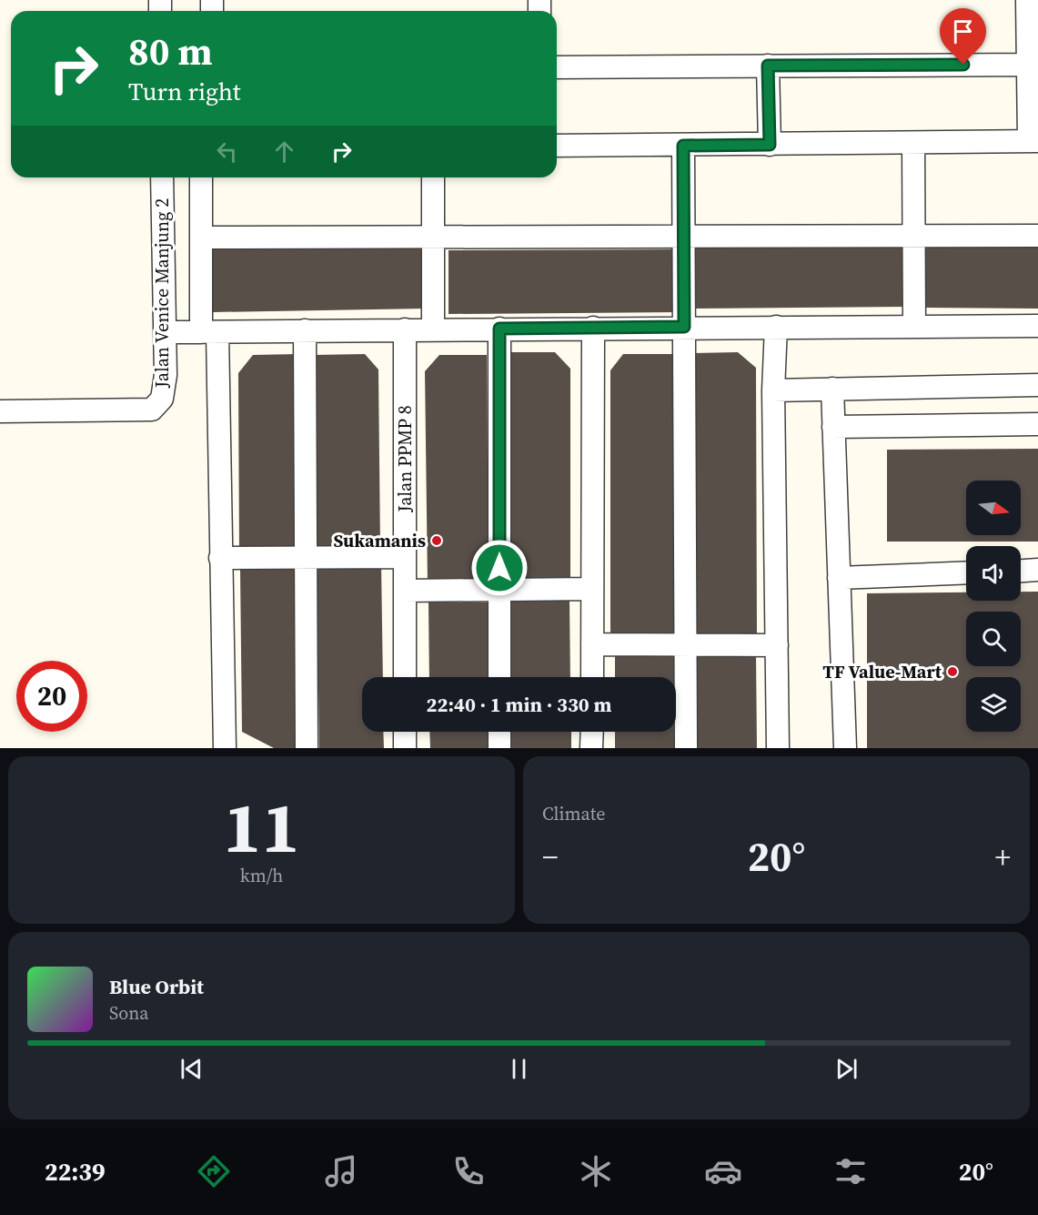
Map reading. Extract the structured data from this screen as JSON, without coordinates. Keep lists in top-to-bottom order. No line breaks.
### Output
{"streets":{"street":["Jalan Venice Manjung 2","Jalan PPMP 8"]},"places":["Sukamanis","TF Value-Mart"],"north":"right","page":{"turn":["80 m","Turn right"],"limit":"20","trip":"22:40 · 1 min · 330 m","tile":[["11","km/h"],"Climate"],"heat":["−","20°","+"],"song":["Blue Orbit","Sona"],"tabs":["22:39","20°"]}}
